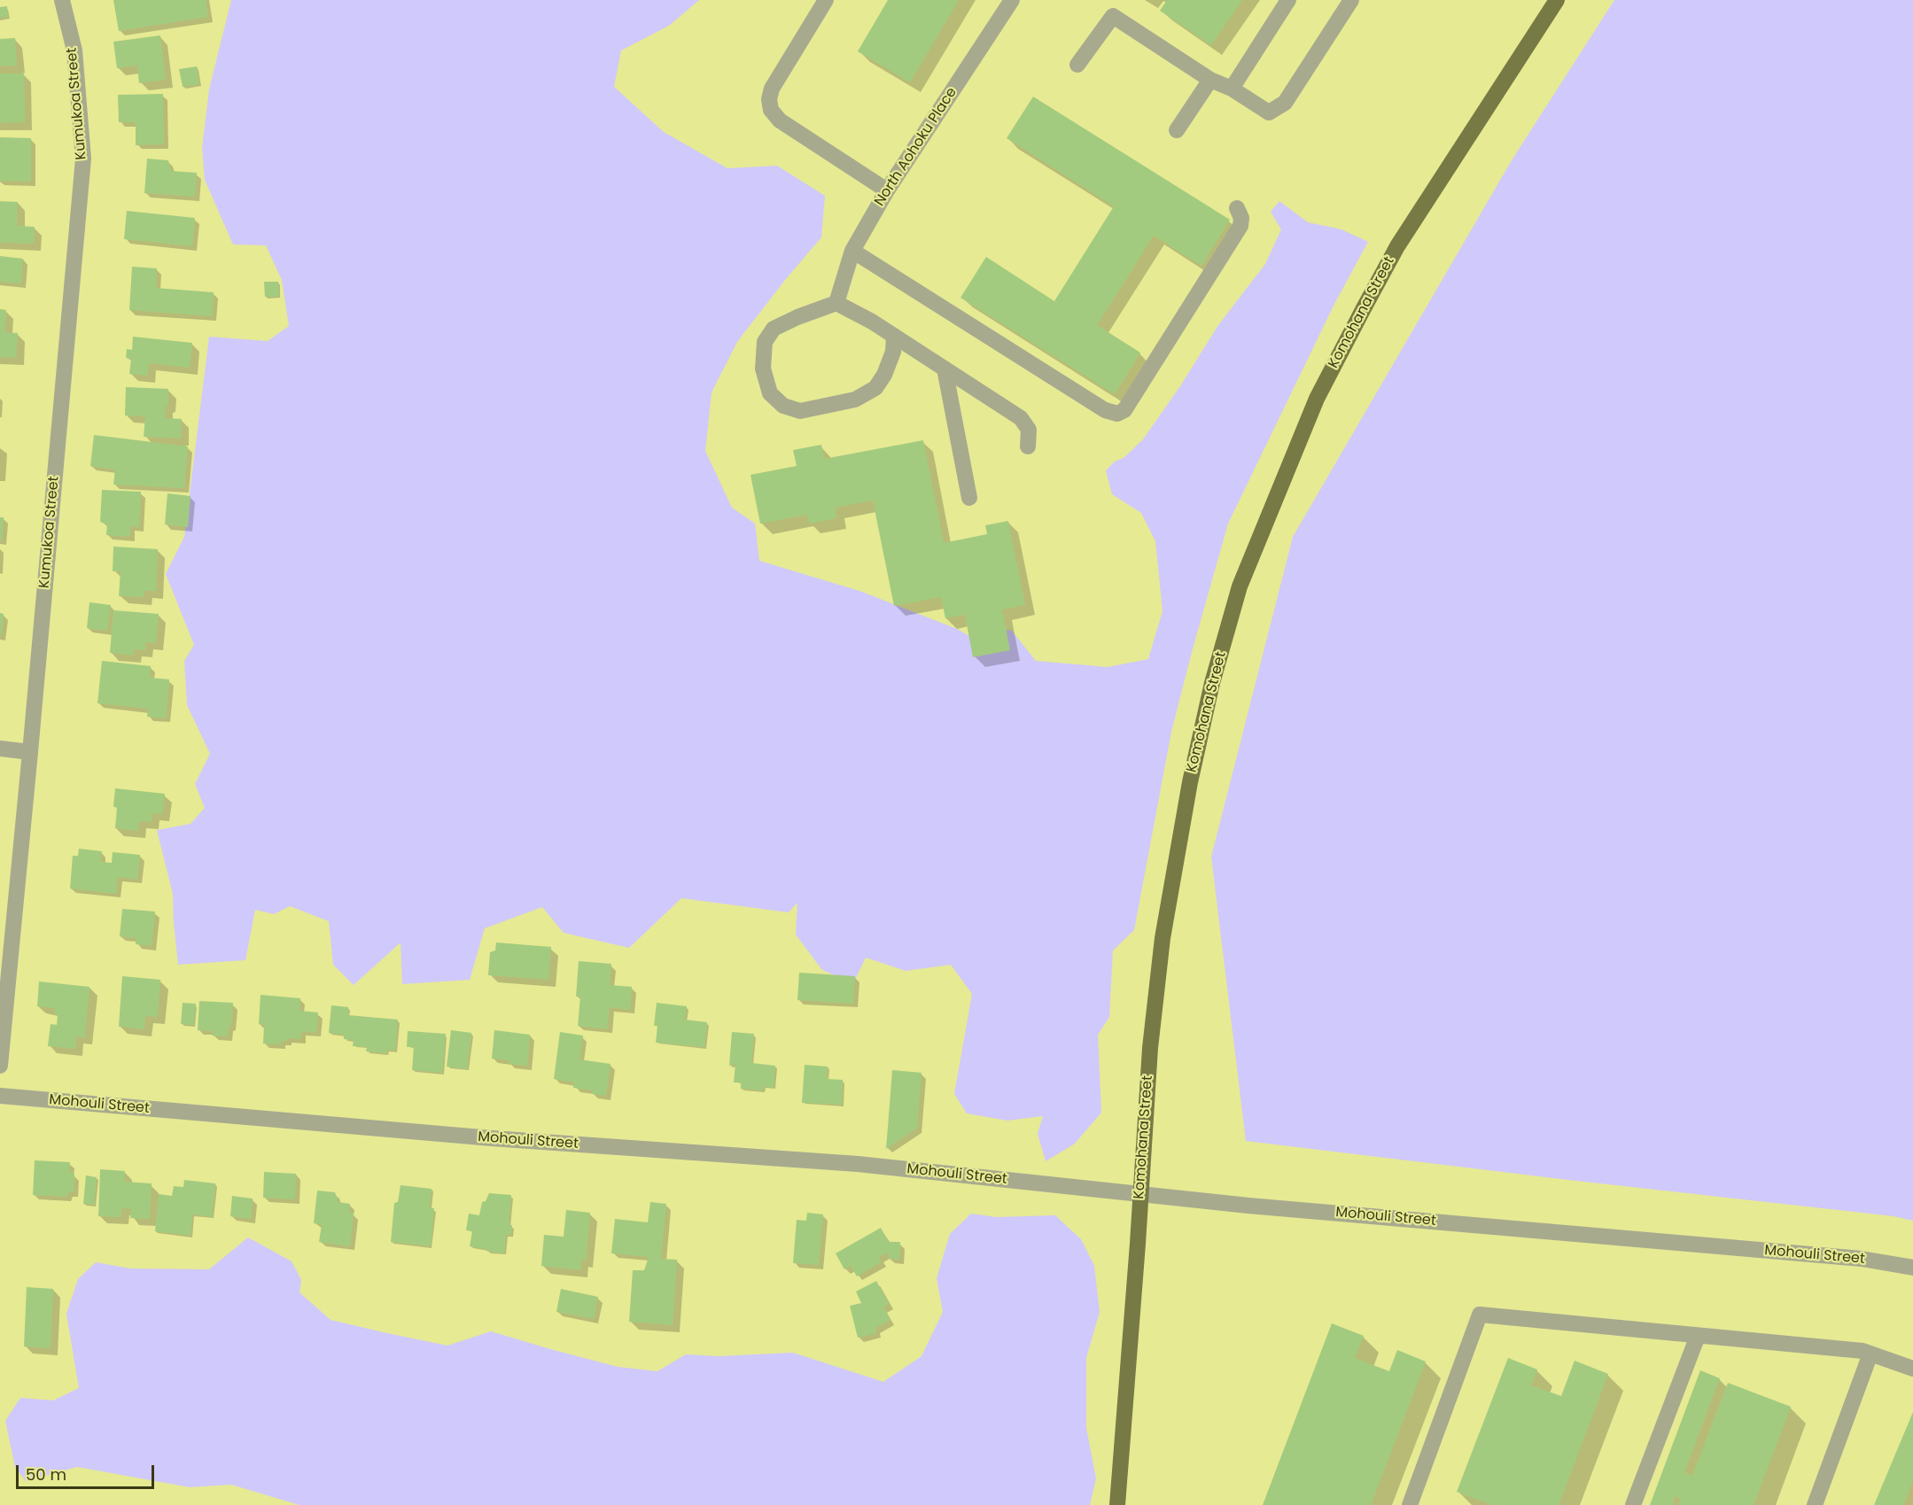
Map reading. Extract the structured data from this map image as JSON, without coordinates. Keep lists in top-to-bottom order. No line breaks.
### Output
{"streets":{"main road":["Komohana Street"],"street":["Kumukoa Street","North Aohoku Place","Mohouli Street"]},"crossings":[["Komohana Street","Mohouli Street"]],"scale_bar":"50 m"}
